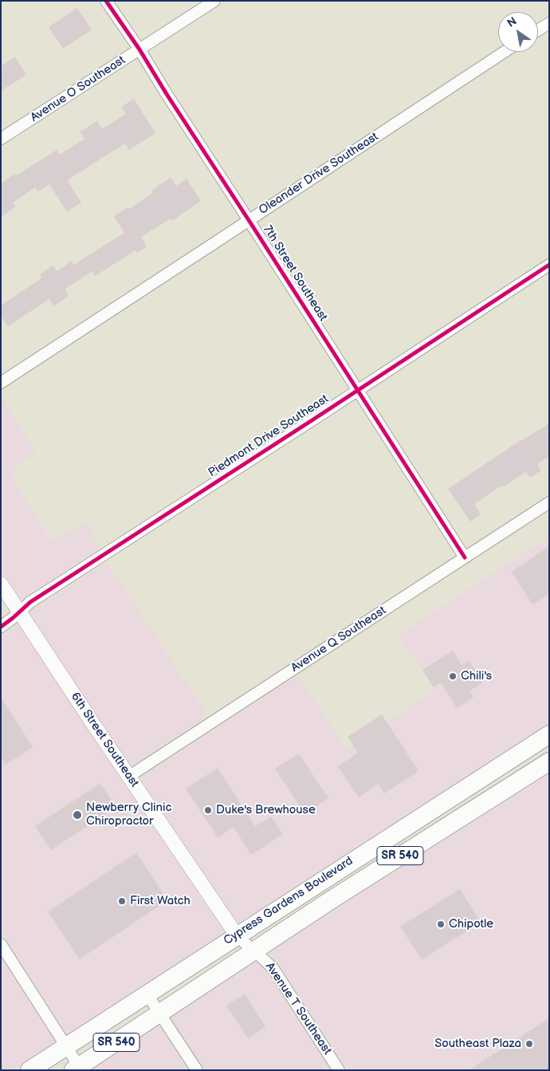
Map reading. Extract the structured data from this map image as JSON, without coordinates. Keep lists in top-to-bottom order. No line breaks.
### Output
{"streets":{"main road":["SR 540","Cypress Gardens Boulevard"],"street":["Avenue O Southeast","Oleander Drive Southeast","7th Street Southeast","Piedmont Drive Southeast","Avenue Q Southeast","6th Street Southeast","Avenue T Southeast"]},"crossings":[["Avenue O Southeast","7th Street Southeast"],["Oleander Drive Southeast","7th Street Southeast"],["7th Street Southeast","Piedmont Drive Southeast"],["7th Street Southeast","Avenue Q Southeast"],["Piedmont Drive Southeast","6th Street Southeast"],["Avenue Q Southeast","6th Street Southeast"],["6th Street Southeast","Cypress Gardens Boulevard"],["6th Street Southeast","Avenue T Southeast"],["Cypress Gardens Boulevard","Avenue T Southeast"]],"places":["Chili's","Duke's Brewhouse","Newberry Clinic Chiropractor","First Watch","Chipotle","Southeast Plaza"],"north":"top left"}
